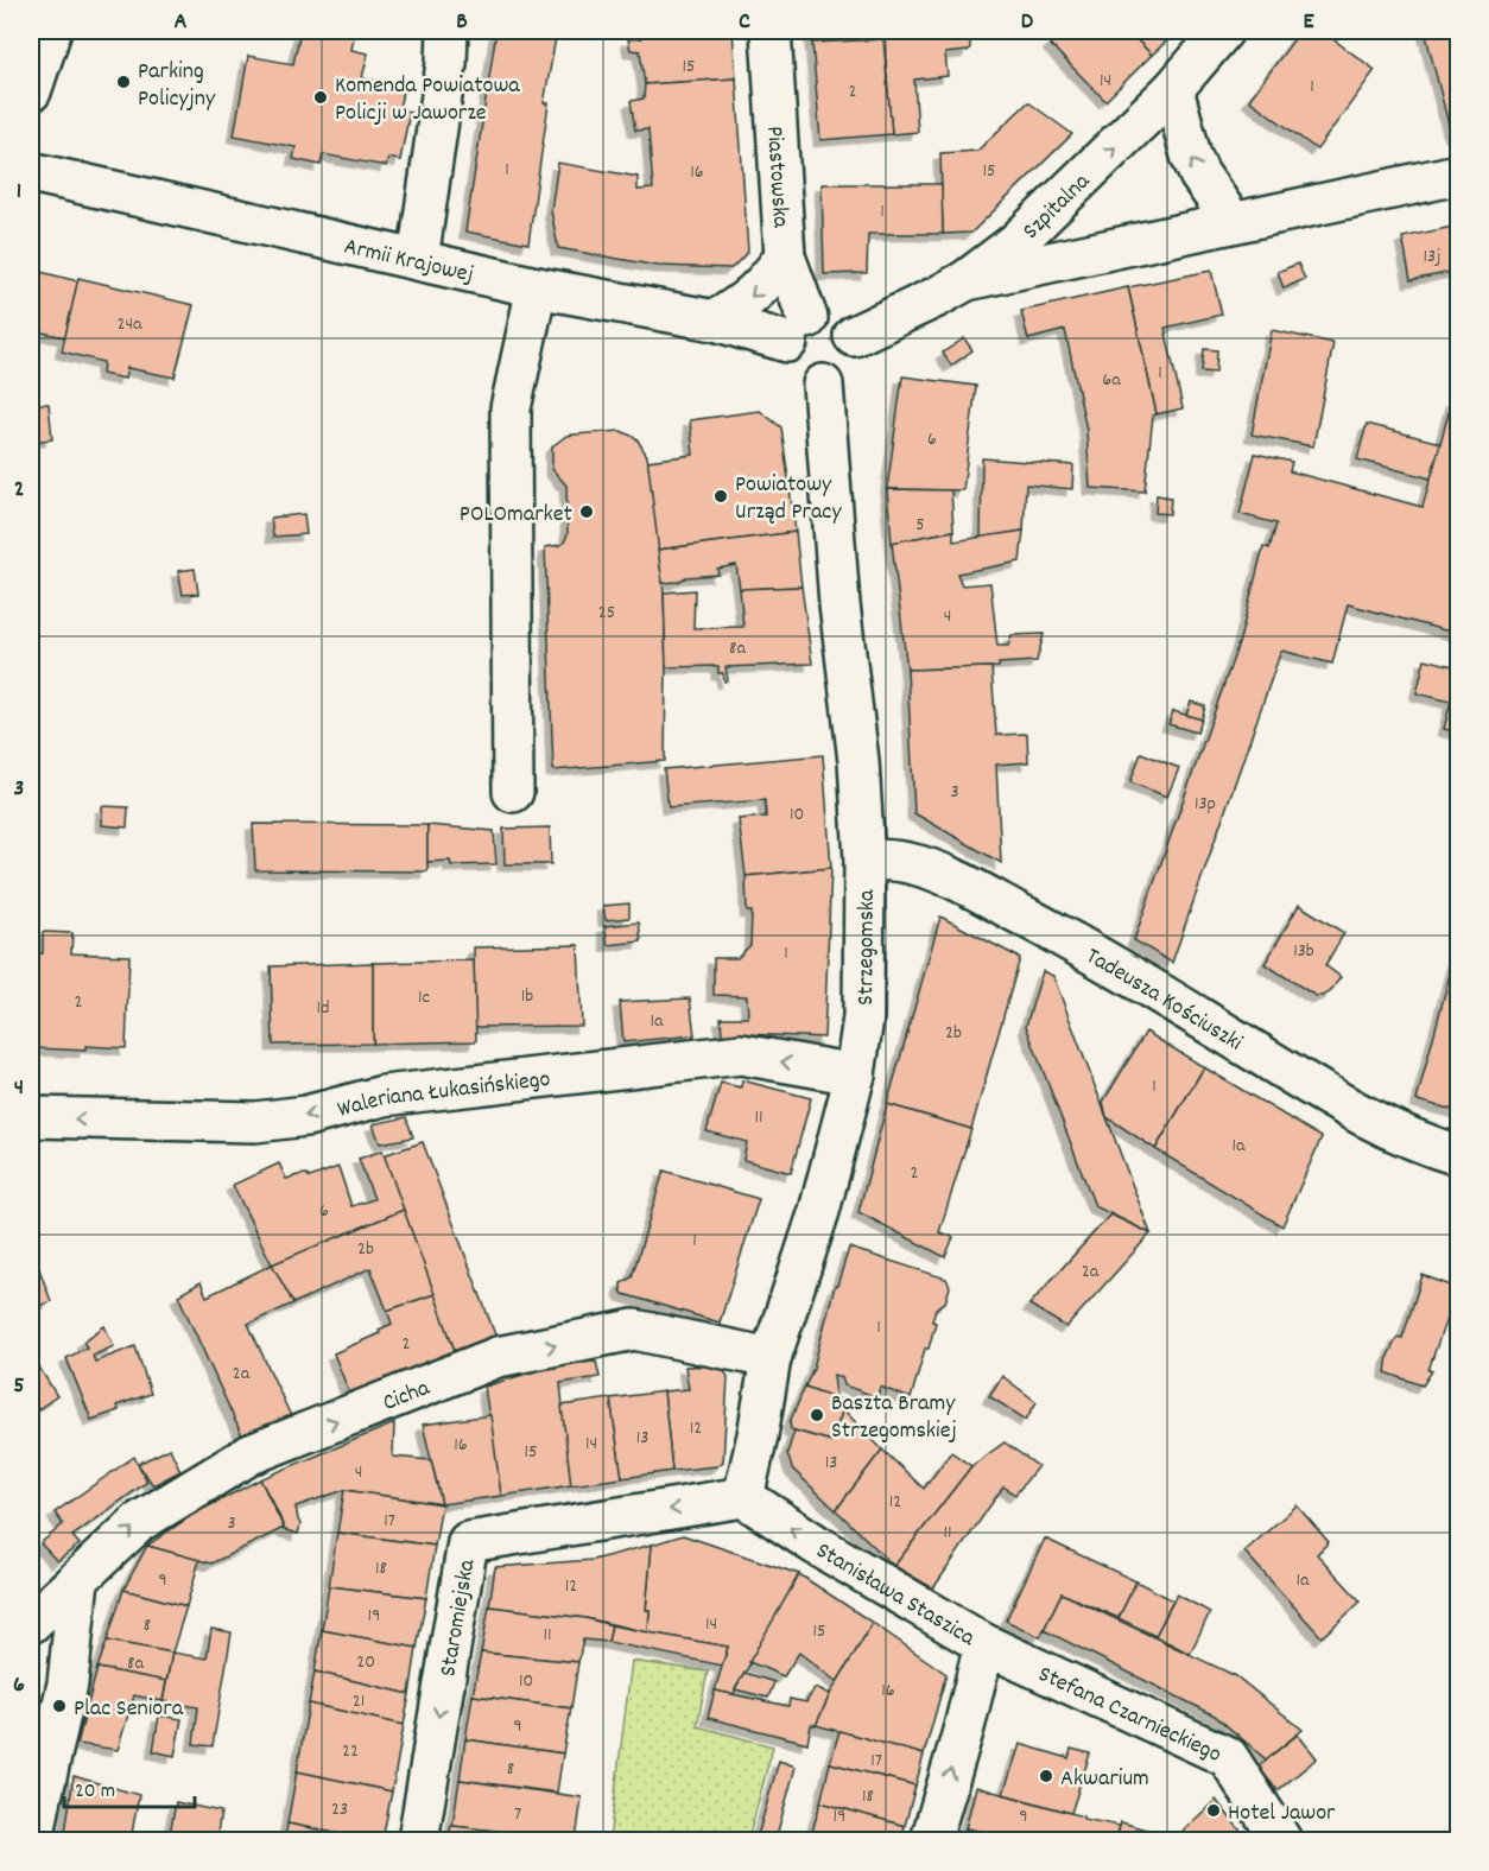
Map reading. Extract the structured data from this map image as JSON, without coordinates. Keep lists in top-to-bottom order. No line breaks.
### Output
{"streets":{"street":["Piastowska","Szpitalna","Armii Krajowej","Strzegomska","Tadeusza Kościuszki","Waleriana Łukasińskiego","Cicha","Stanisława Staszica","Staromiejska","Stefana Czarnieckiego"]},"crossings":[["Piastowska","Szpitalna"],["Piastowska","Armii Krajowej"],["Piastowska","Strzegomska"],["Szpitalna","Armii Krajowej"],["Szpitalna","Strzegomska"],["Armii Krajowej","Strzegomska"],["Strzegomska","Tadeusza Kościuszki"],["Strzegomska","Waleriana Łukasińskiego"],["Strzegomska","Cicha"],["Strzegomska","Stanisława Staszica"],["Strzegomska","Staromiejska"],["Stanisława Staszica","Staromiejska"],["Stanisława Staszica","Stefana Czarnieckiego"]],"one_way":["Szpitalna","Waleriana Łukasińskiego","Cicha","Stanisława Staszica","Staromiejska"],"places":["Parking Policyjny","Komenda Powiatowa Policji w Jaworze","Powiatowy Urząd Pracy","POLOmarket","Baszta Bramy Strzegomskiej","Plac Seniora","Akwarium","Hotel Jawor"],"house_numbers":["15","14","1","2","1","15","16","1","13j","24a","1","6a","6","5","25","4","8a","3","13p","10","13b","1","1b","1c","2","1d","1a","2b","1","11","1a","2","6","1","2b","2a","1","2","2a","12","13","14","16","15","13","4","12","17","3","11","18","9","1a","12","19","14","8","15","11","20","8a","10","16","21","9","22","17","8","18","23","7","19","9"],"scale_bar":"20 m","grid":{"columns":["A","B","C","D","E"],"rows":["1","2","3","4","5","6"]}}
